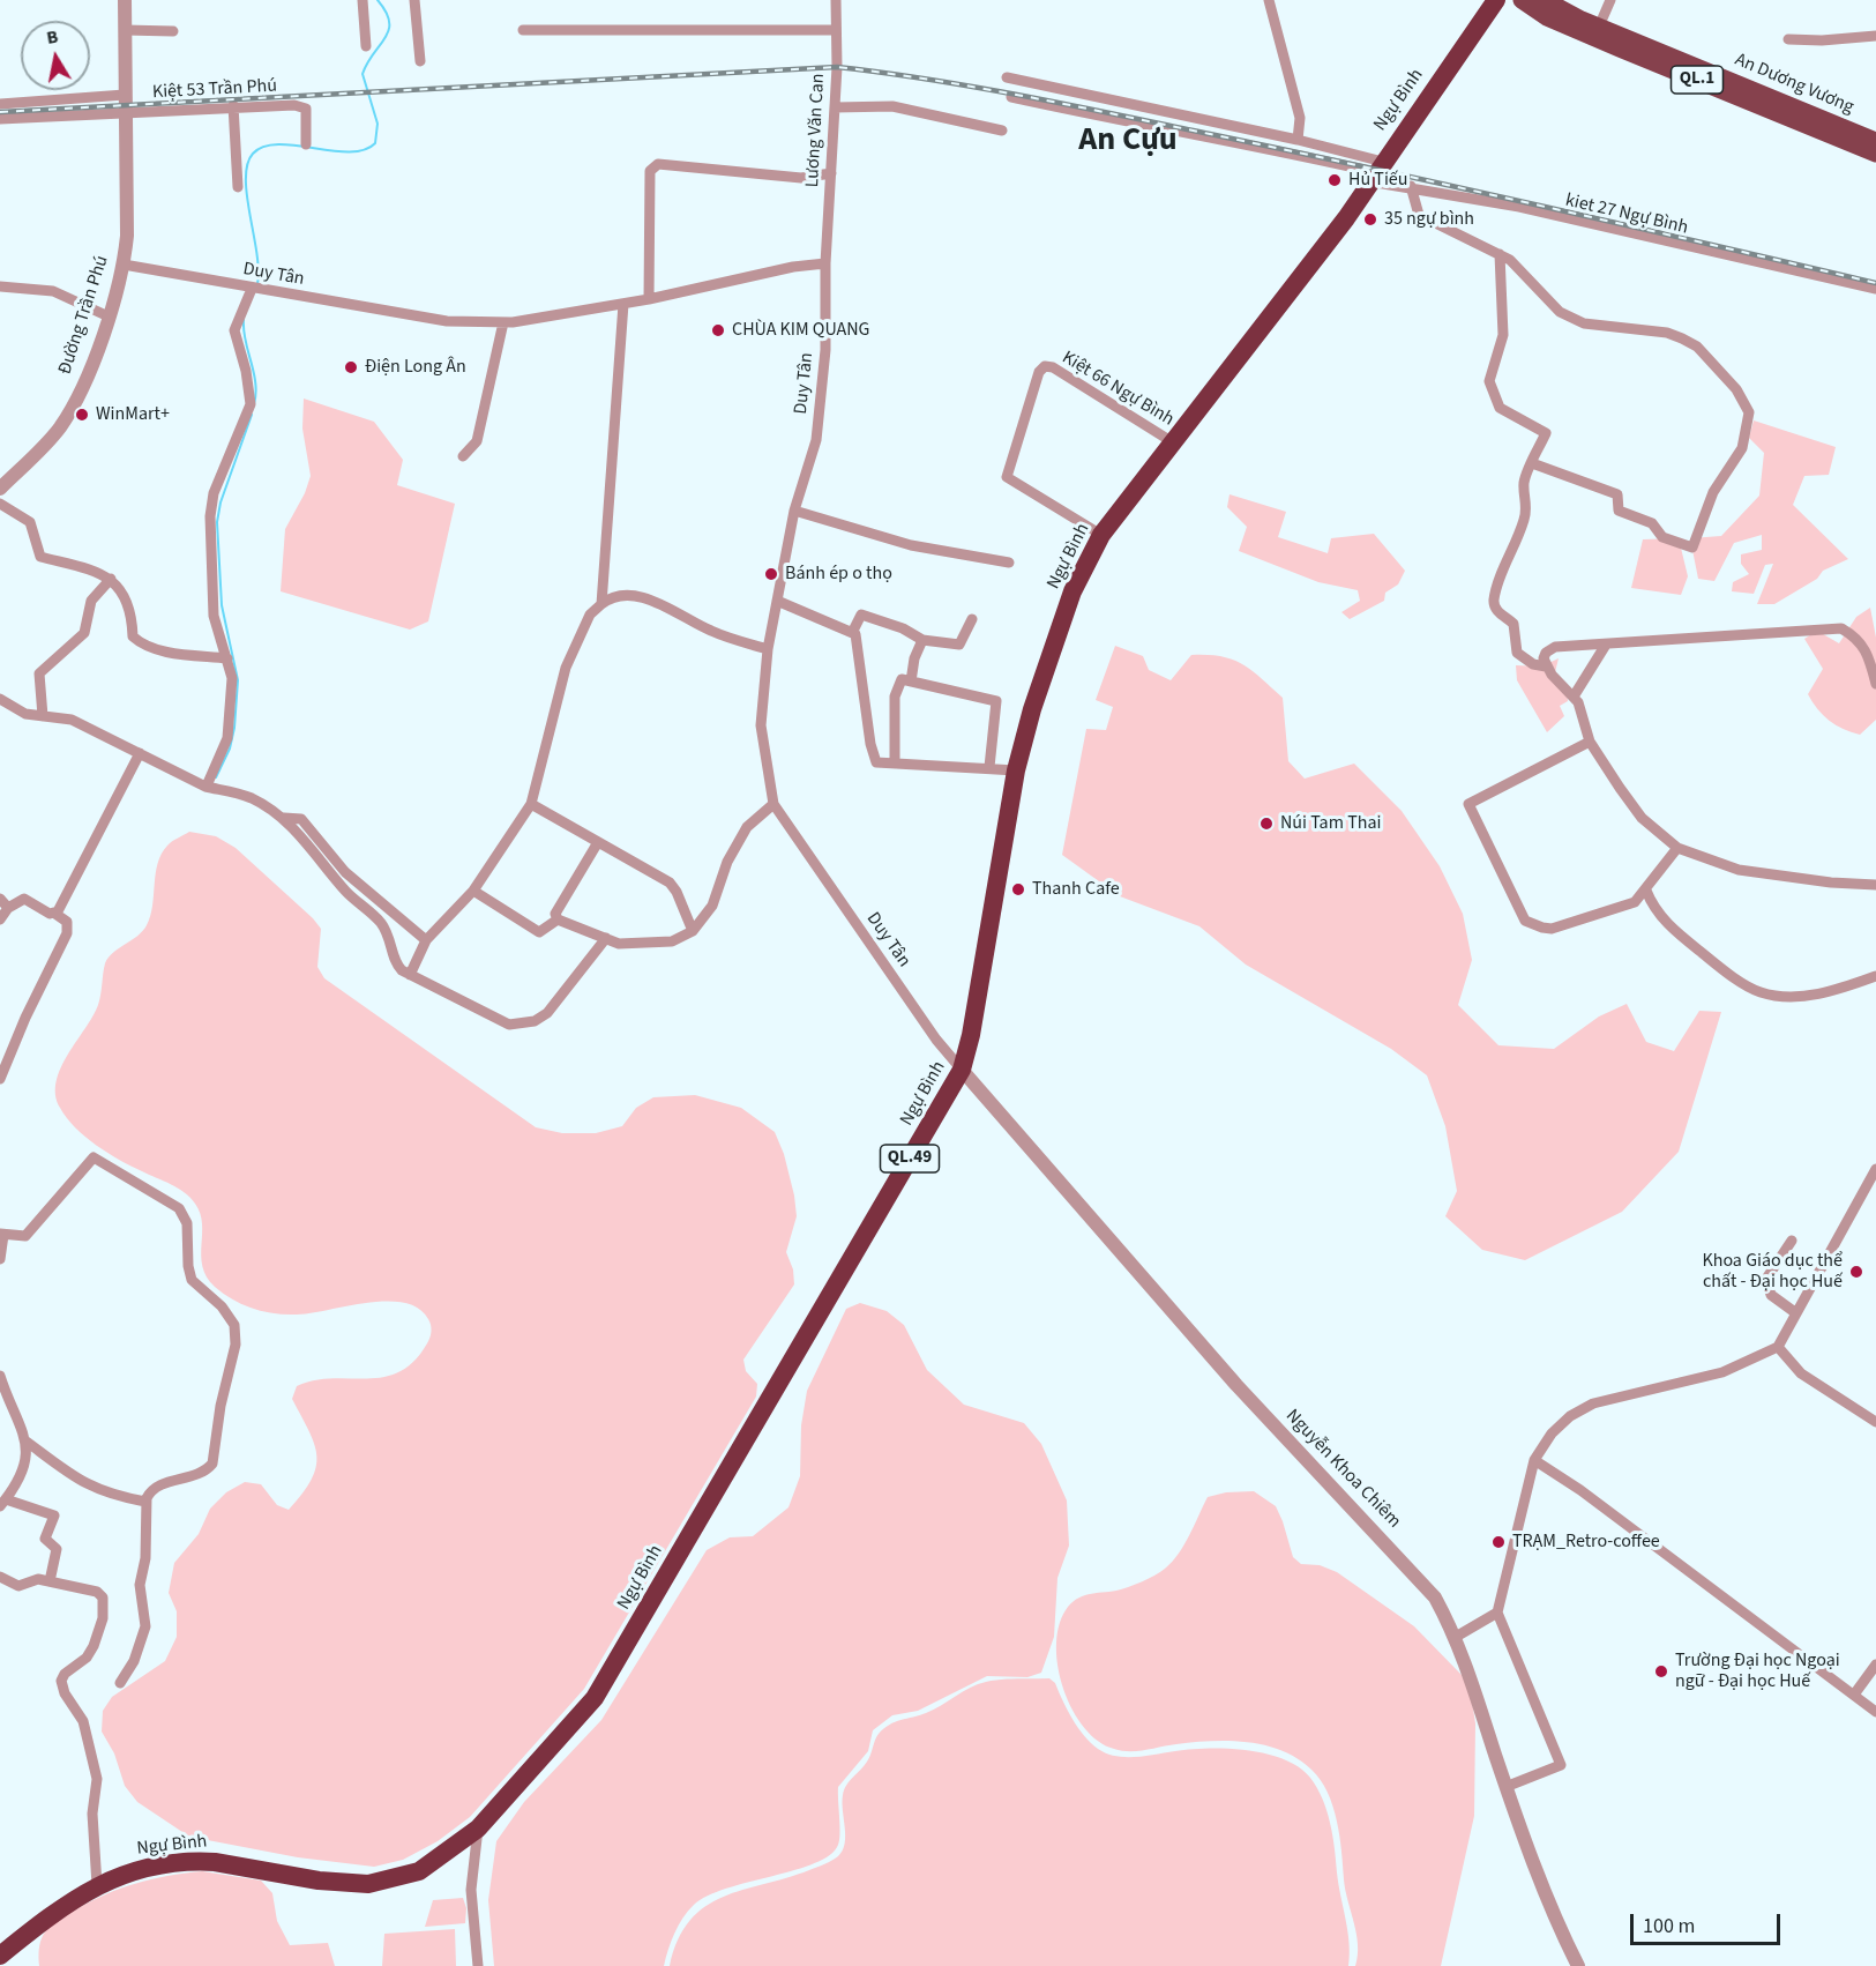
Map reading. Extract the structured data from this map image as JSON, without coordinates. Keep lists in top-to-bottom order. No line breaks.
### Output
{"streets":{"highway":["Ngự Bình","QL.49"],"main road":["QL.1","An Dương Vương"],"street":["Kiệt 53 Trần Phú","Lương Văn Can","kiet 27 Ngự Bình","Duy Tân","Đường Trần Phú","Kiệt 66 Ngự Bình","Nguyễn Khoa Chiêm"]},"crossings":[["Kiệt 53 Trần Phú","Đường Trần Phú"],["Ngự Bình","kiet 27 Ngự Bình"],["Ngự Bình","Duy Tân"],["Ngự Bình","Kiệt 66 Ngự Bình"],["Ngự Bình","Nguyễn Khoa Chiêm"],["Lương Văn Can","Duy Tân"],["Duy Tân","Đường Trần Phú"],["Duy Tân","Nguyễn Khoa Chiêm"]],"districts":["An Cựu"],"places":["Hủ Tiếu","35 ngự bình","CHÙA KIM QUANG","Điện Long Ân","WinMart+","Bánh ép o thọ","Núi Tam Thai","Thanh Cafe","Khoa Giáo dục thể chất - Đại học Huế","TRẠM_Retro-coffee","Trường Đại học Ngoại ngữ - Đại học Huế"],"scale_bar":"100 m","north":"top"}
